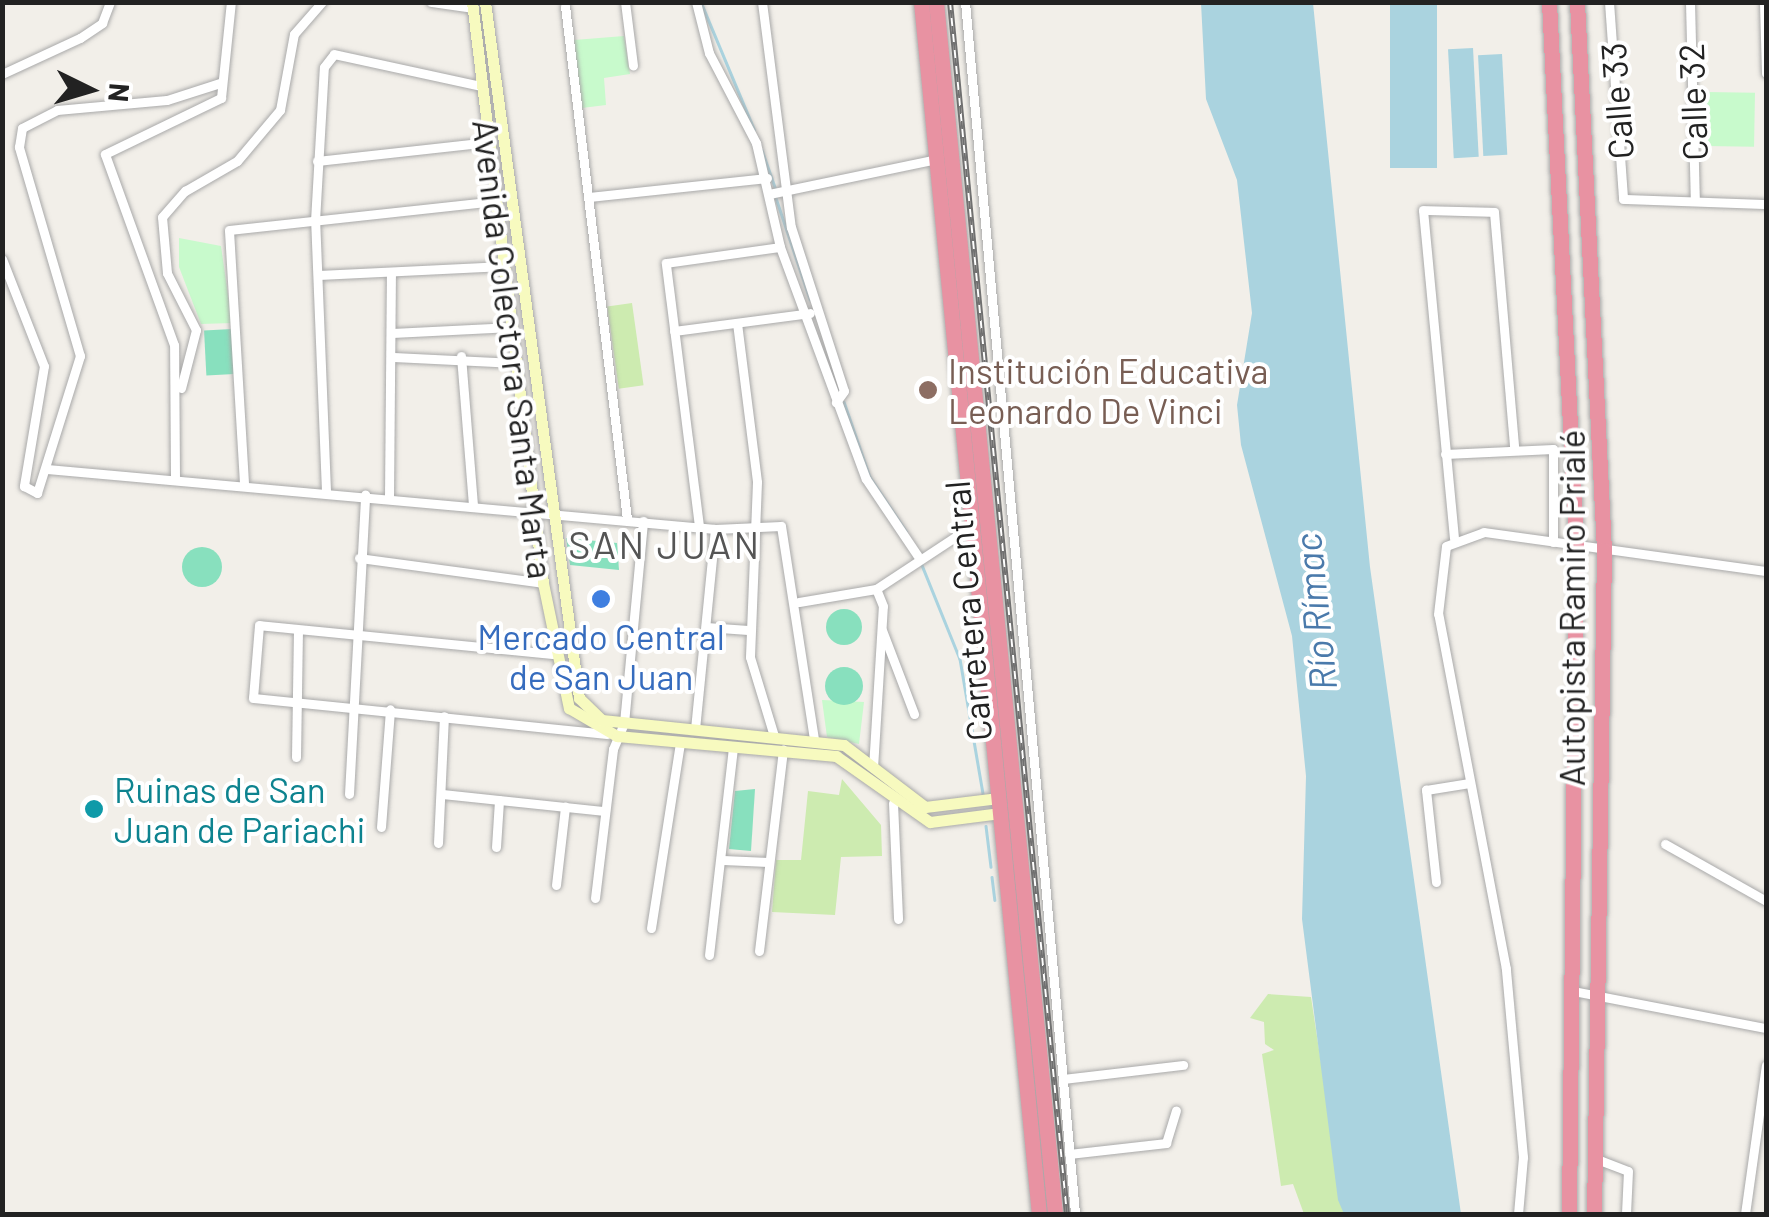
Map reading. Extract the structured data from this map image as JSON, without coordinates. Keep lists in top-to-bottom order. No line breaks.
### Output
{"streets":{"highway":["Autopista Ramiro Prialé","Carretera Central"],"street":["Calle 33","Calle 32","Avenida Colectora Santa Marta"]},"crossings":[["Calle 33","Calle 32"],["Avenida Colectora Santa Marta","Carretera Central"]],"districts":["SAN JUAN"],"water":["Río Rímac"],"places":["Institución Educativa Leonardo De Vinci","Mercado Central de San Juan","Ruinas de San Juan de Pariachi"],"north":"right"}
